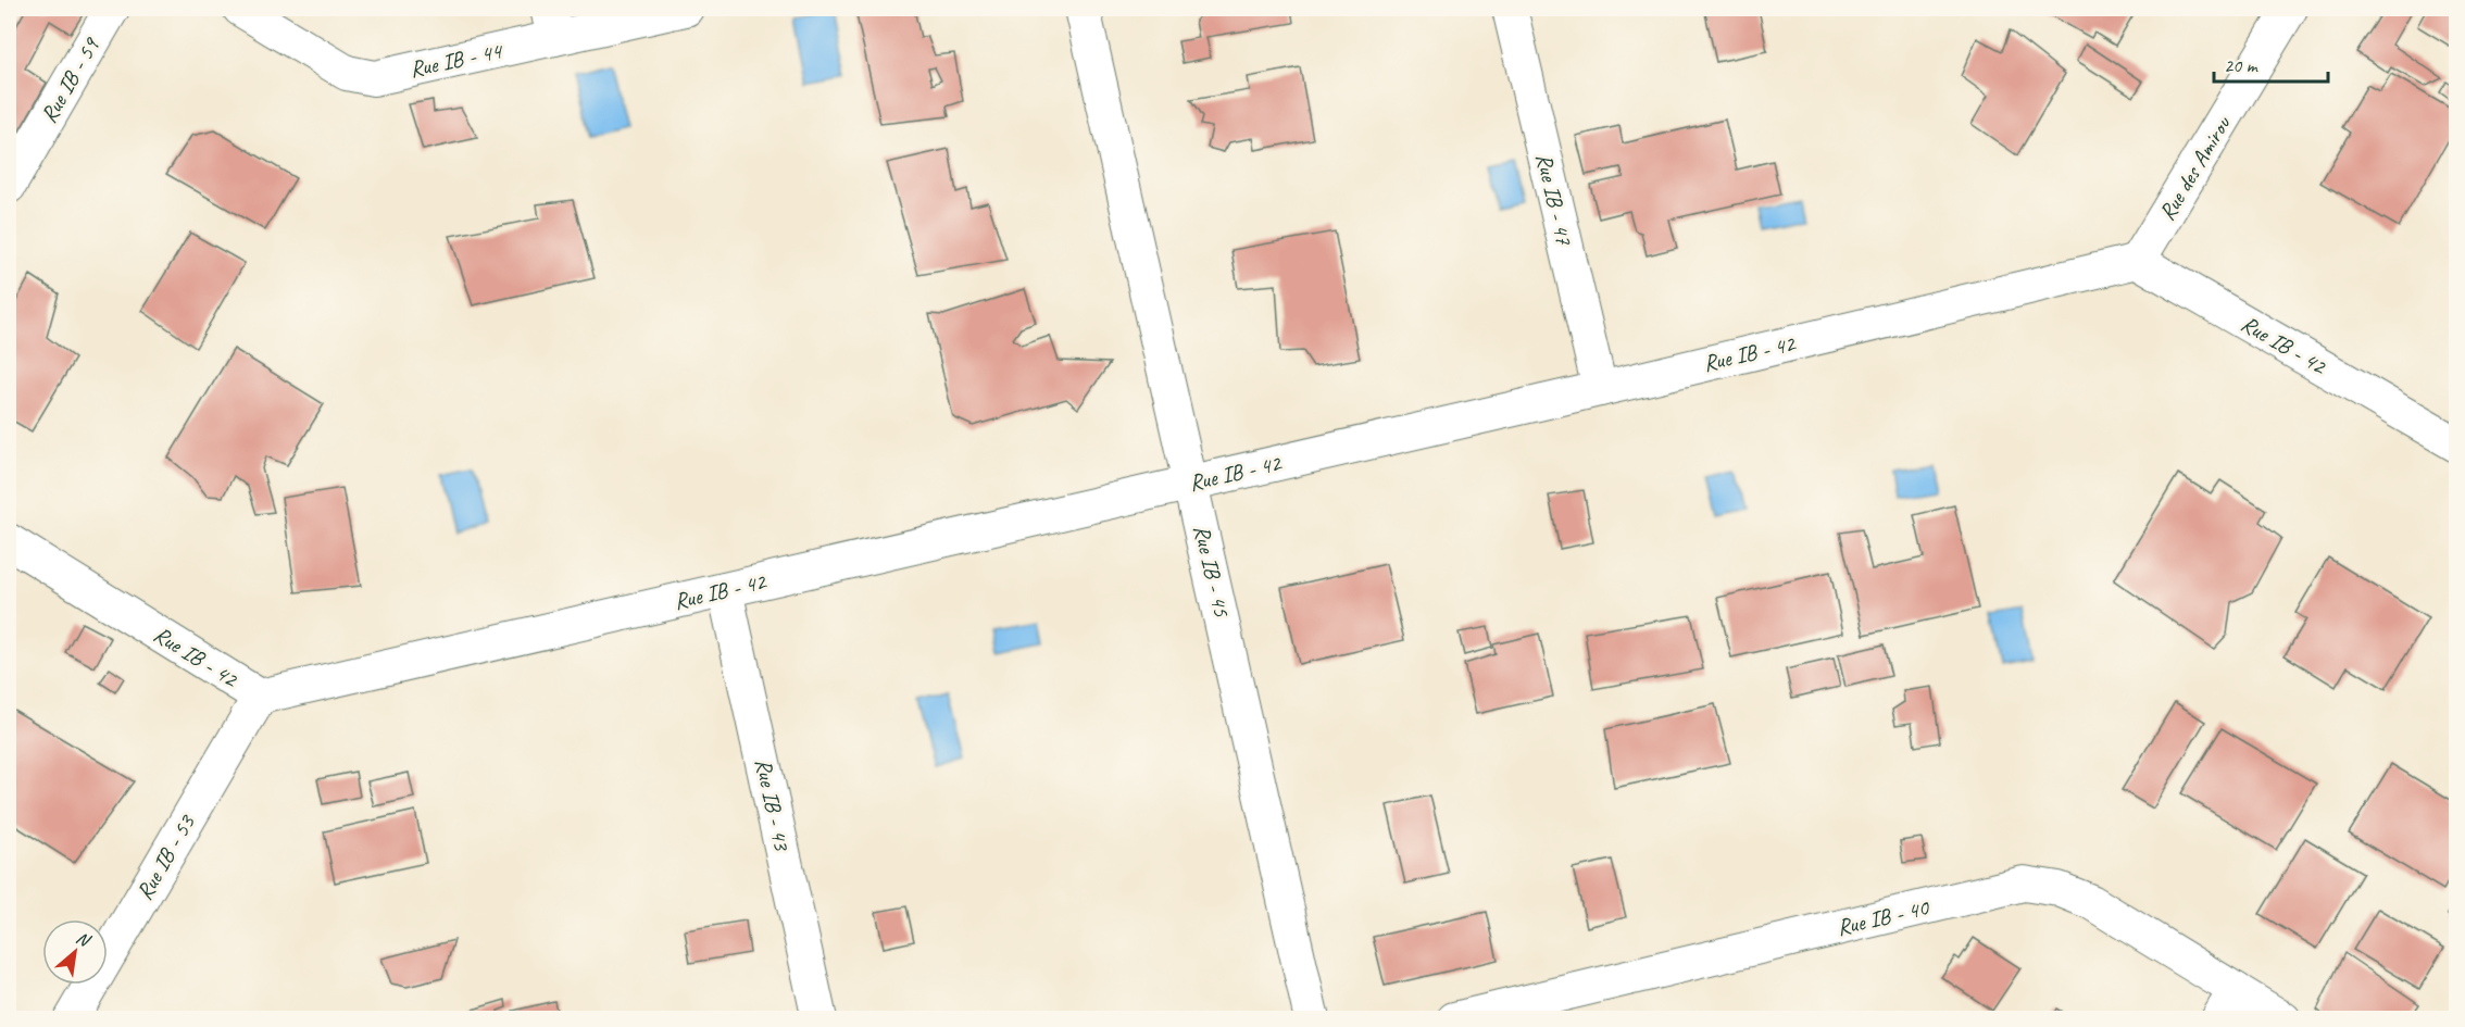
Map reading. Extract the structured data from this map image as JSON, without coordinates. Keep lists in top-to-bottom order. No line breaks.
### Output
{"streets":{"street":["Rue IB - 44","Rue IB - 59","Rue des Amirou","Rue IB - 47","Rue IB - 42","Rue IB - 45","Rue IB - 43","Rue IB - 53","Rue IB - 40"]},"crossings":[["Rue des Amirou","Rue IB - 42"],["Rue IB - 47","Rue IB - 42"],["Rue IB - 42","Rue IB - 45"],["Rue IB - 42","Rue IB - 43"],["Rue IB - 42","Rue IB - 53"]],"scale_bar":"20 m","north":"top right"}
